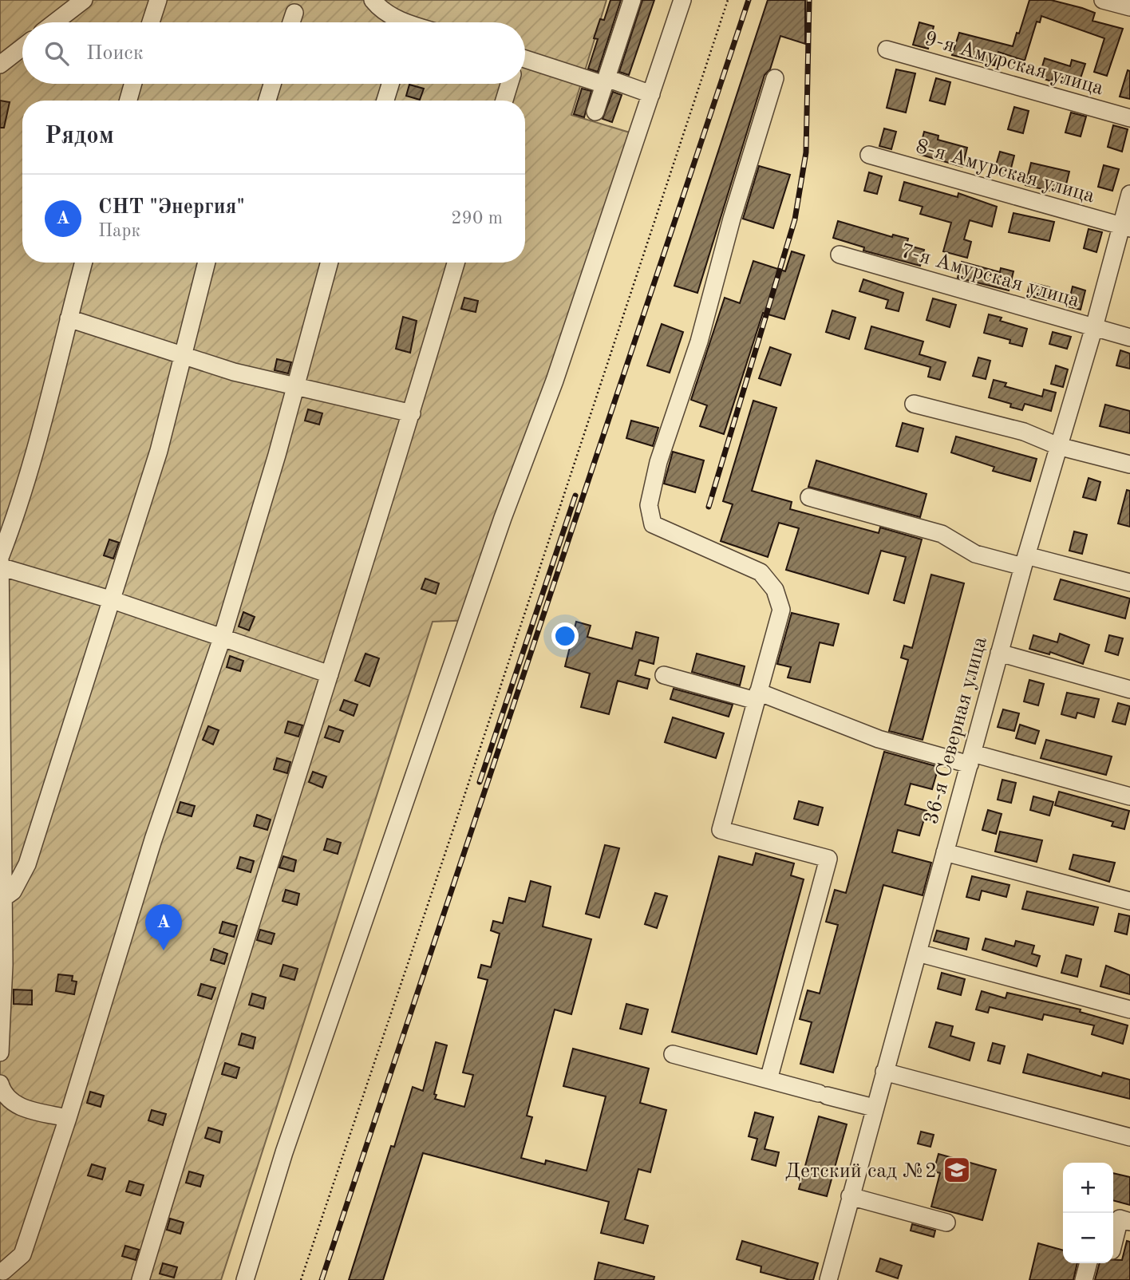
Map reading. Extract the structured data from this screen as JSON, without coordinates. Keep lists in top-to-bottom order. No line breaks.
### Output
{"streets":{"street":["9-я Амурская улица","8-я Амурская улица","7-я Амурская улица","36-я Северная улица"]},"crossings":[["8-я Амурская улица","36-я Северная улица"],["7-я Амурская улица","36-я Северная улица"]],"places":{"school or university":["Детский сад №2"]},"page":{"search":"Поиск","heading":"Рядом","list":[{"mark":"A","name":"СНТ \"Энергия\"","note":"Парк","value":"290 m"}],"pins":"A","map_buttons":["+","−"]}}
